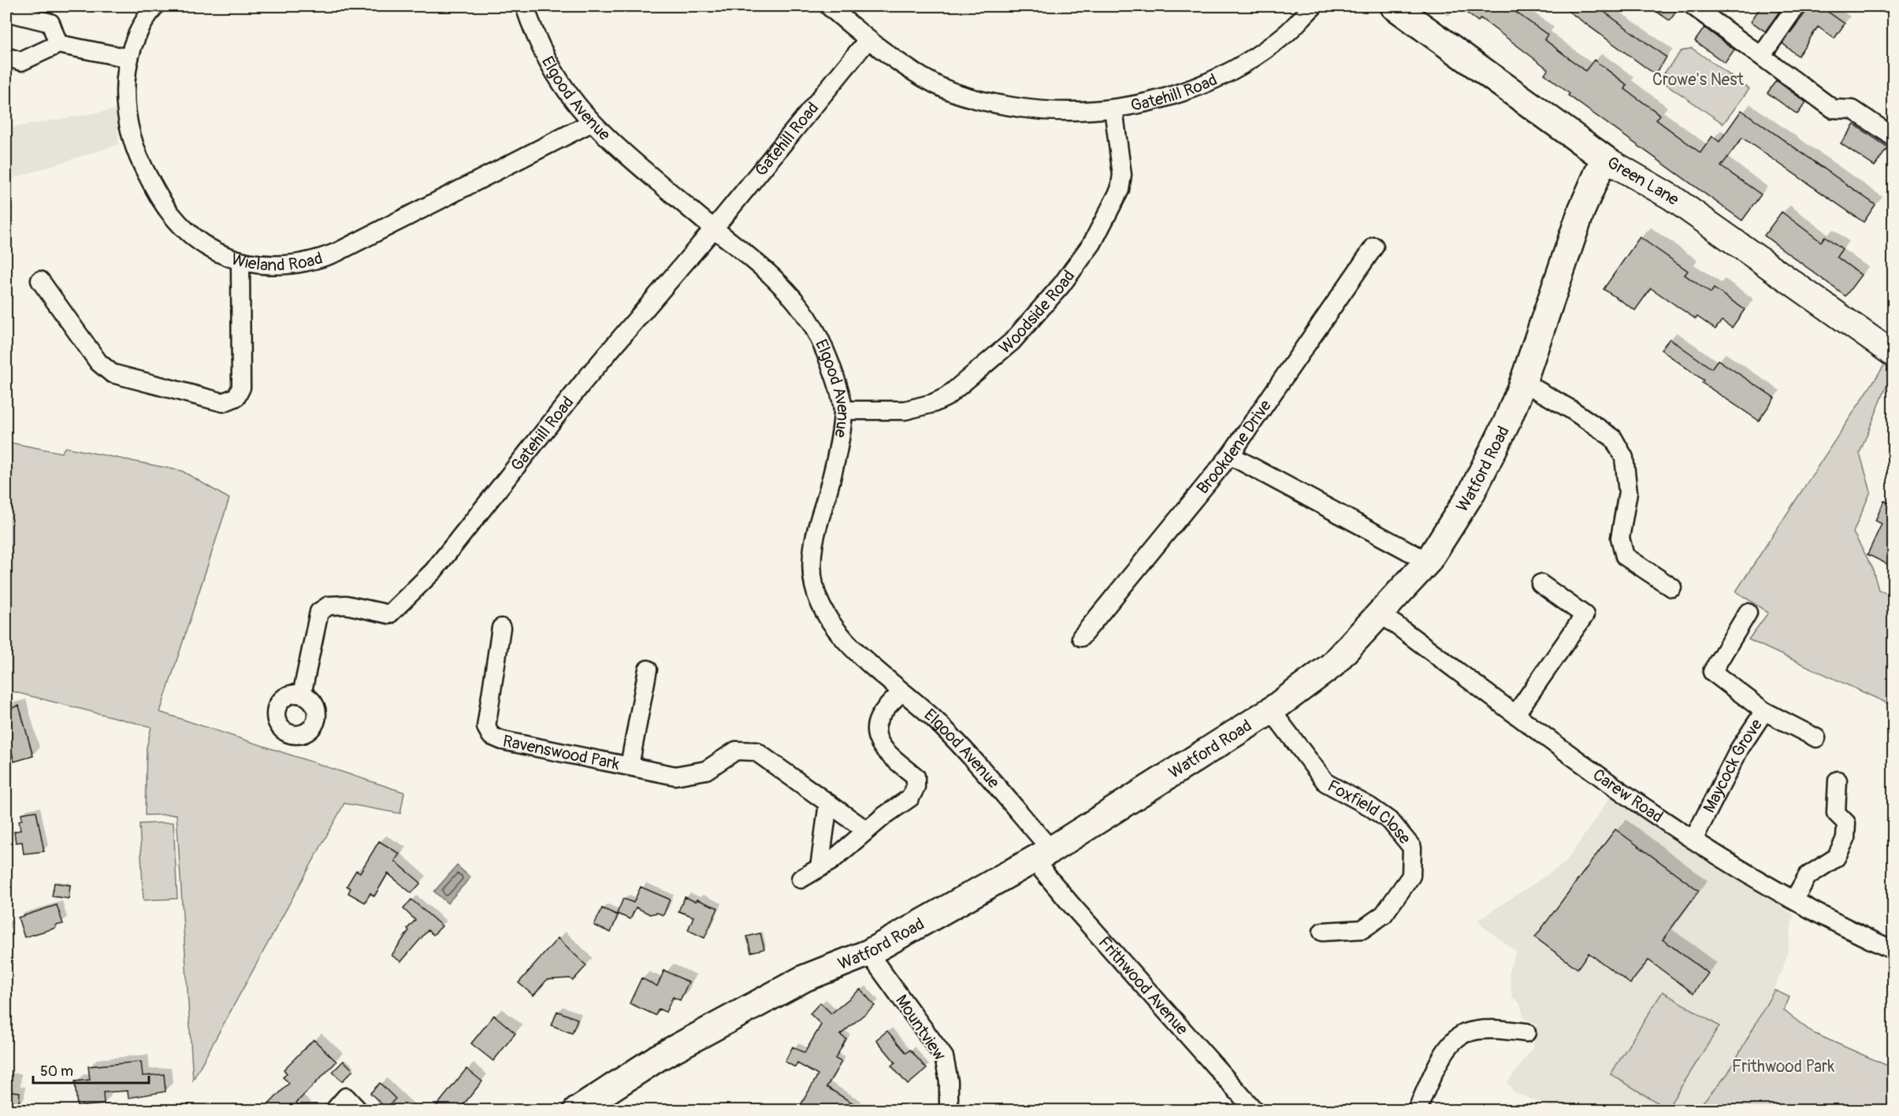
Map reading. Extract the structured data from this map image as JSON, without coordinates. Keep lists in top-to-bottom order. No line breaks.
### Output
{"streets":{"main road":["Green Lane","Watford Road"],"street":["Gatehill Road","Elgood Avenue","Wieland Road","Woodside Road","Brookdene Drive","Ravenswood Park","Maycock Grove","Carew Road","Foxfield Close","Frithwood Avenue","Mountview"]},"crossings":[["Gatehill Road","Elgood Avenue"],["Gatehill Road","Woodside Road"],["Elgood Avenue","Wieland Road"],["Elgood Avenue","Woodside Road"],["Elgood Avenue","Watford Road"],["Elgood Avenue","Frithwood Avenue"],["Green Lane","Watford Road"],["Watford Road","Carew Road"],["Watford Road","Foxfield Close"],["Watford Road","Frithwood Avenue"],["Watford Road","Mountview"],["Maycock Grove","Carew Road"]],"parks":["Crowe's Nest","Frithwood Park"],"scale_bar":"50 m"}
